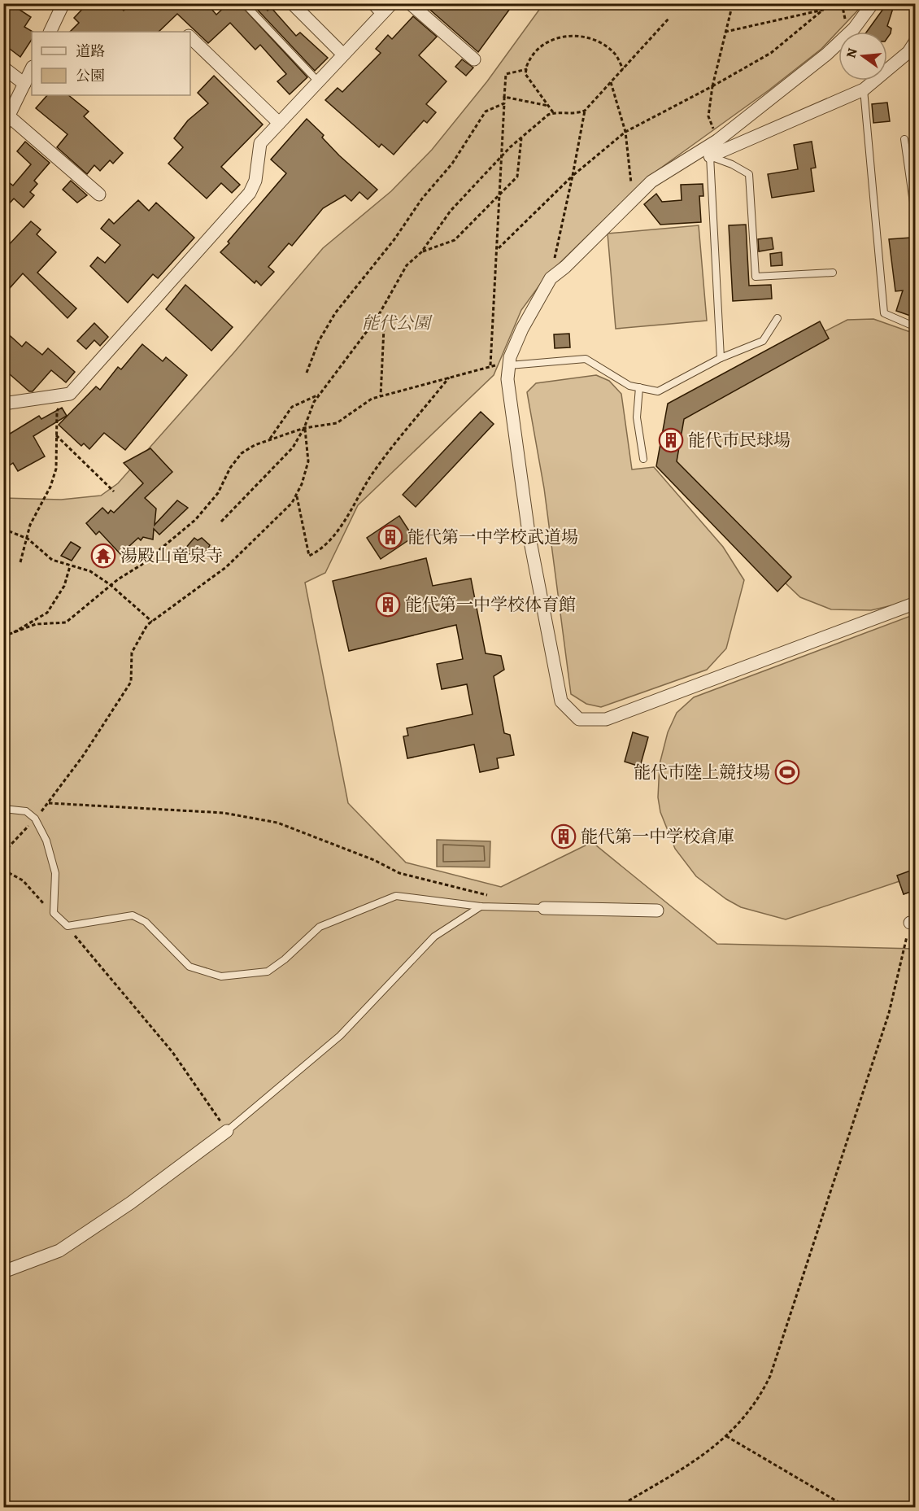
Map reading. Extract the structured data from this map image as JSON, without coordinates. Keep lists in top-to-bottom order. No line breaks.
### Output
{"parks":["能代公園"],"places":{"building":["能代市民球場","能代第一中学校武道場","能代第一中学校体育館","能代第一中学校倉庫"],"temple":["湯殿山竜泉寺"],"sports":["能代市陸上競技場"]},"legend":["道路","公園"],"north":"left"}
